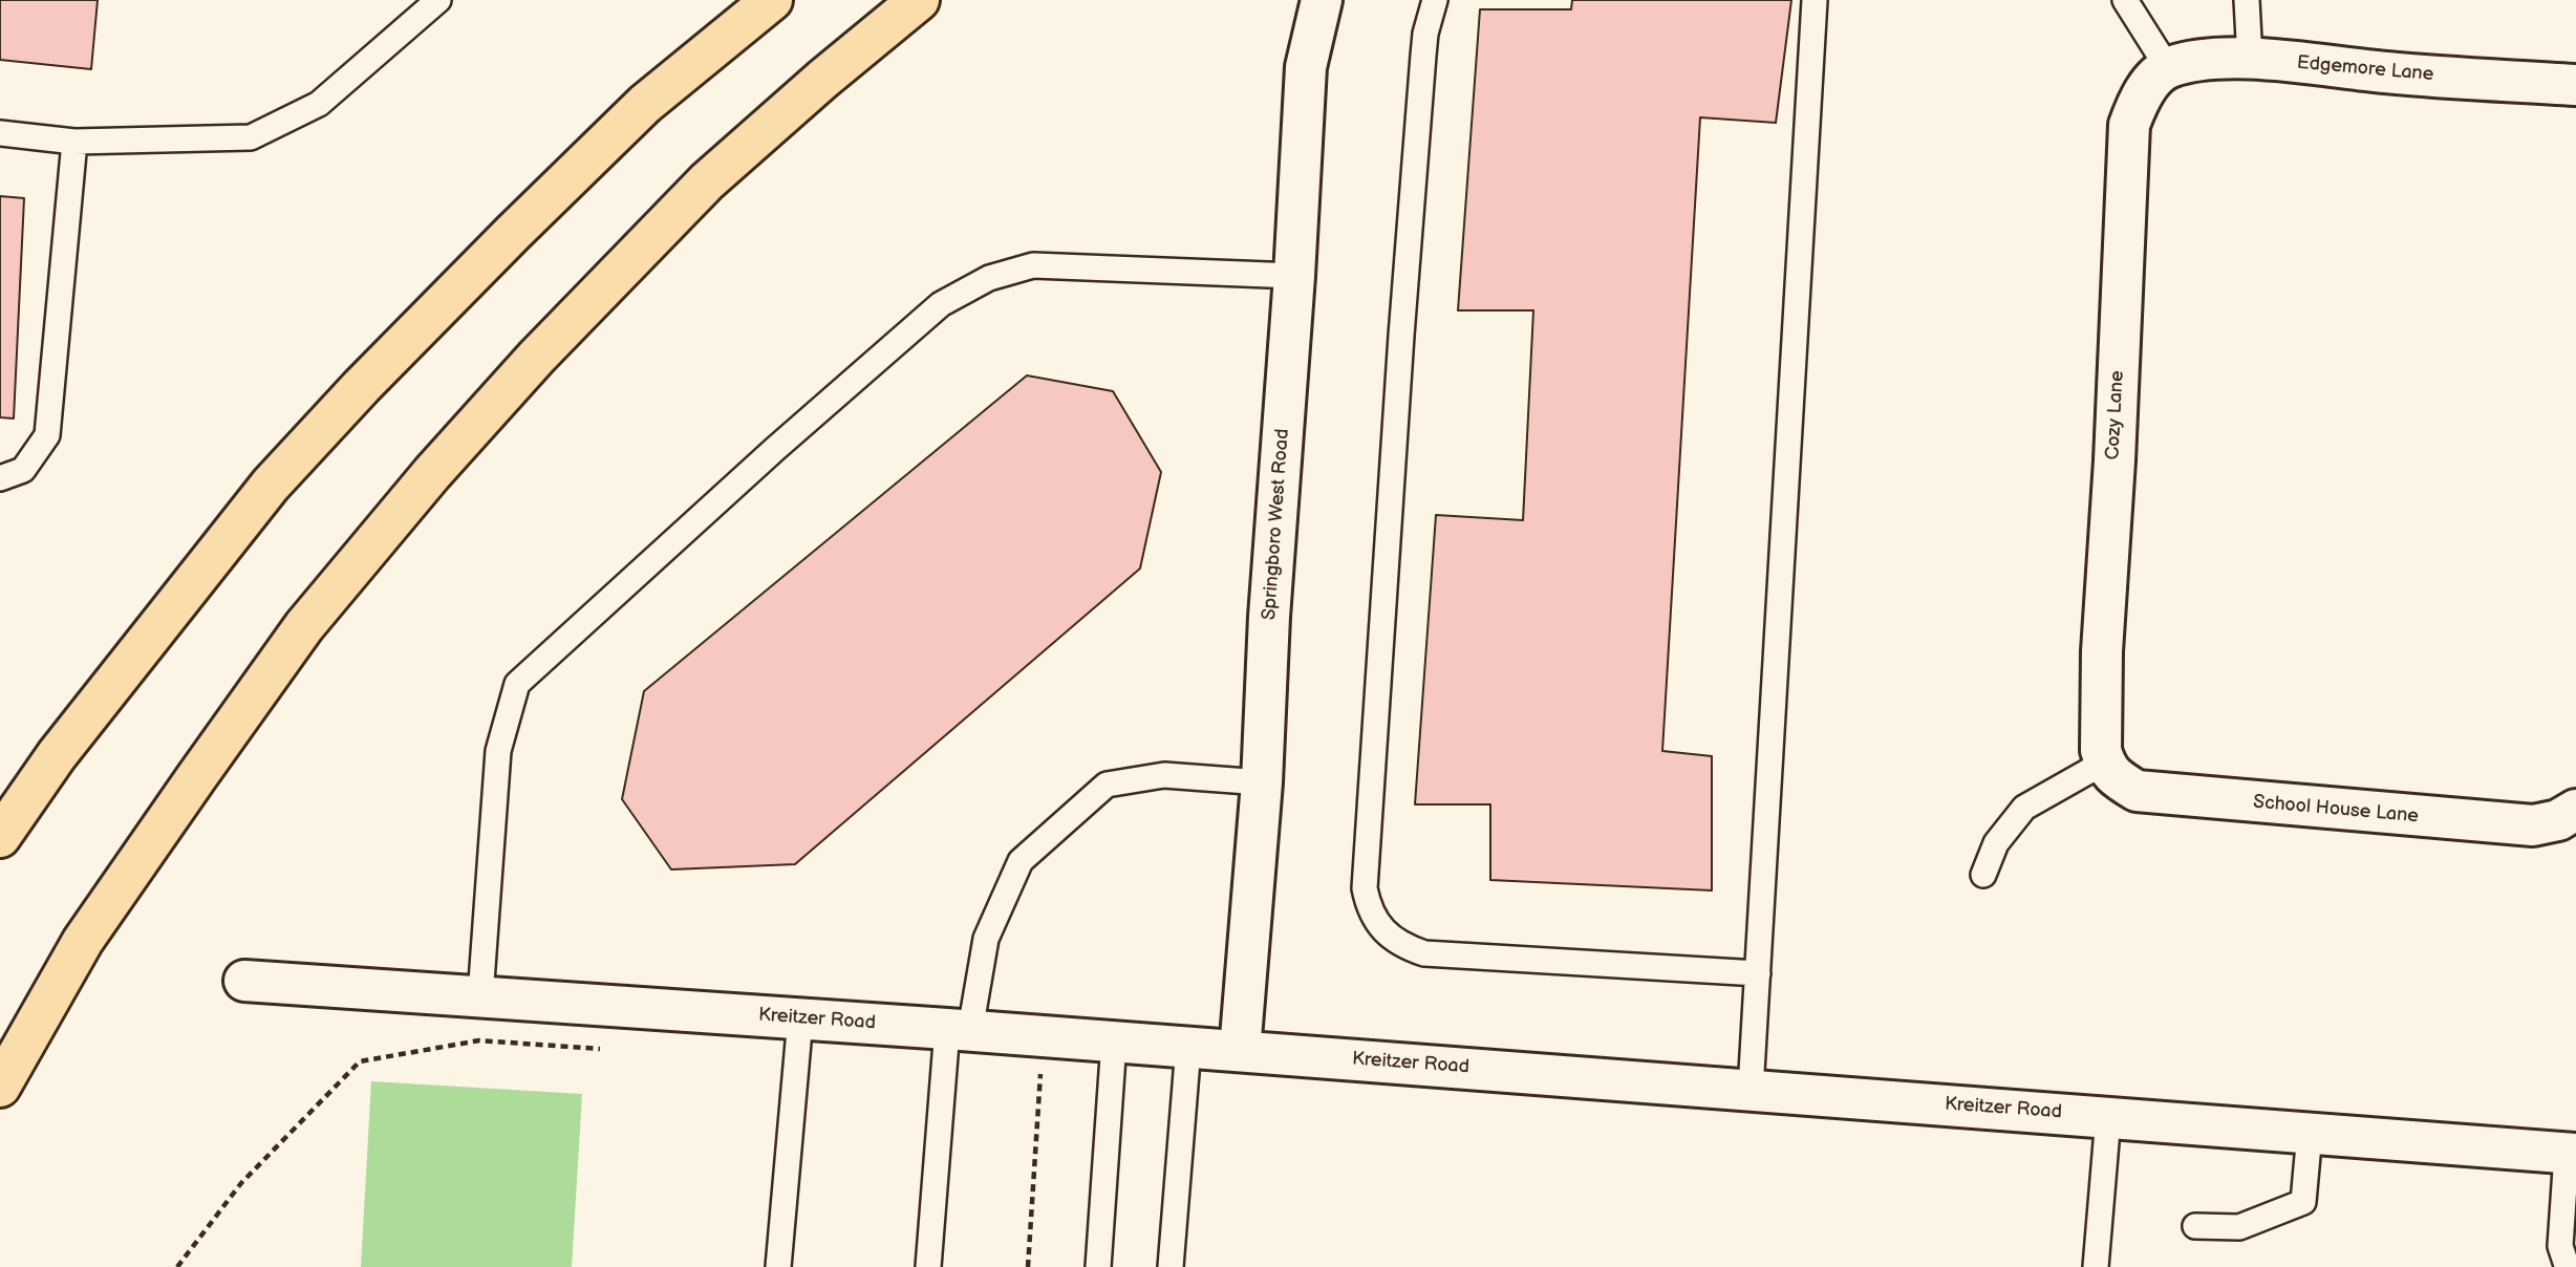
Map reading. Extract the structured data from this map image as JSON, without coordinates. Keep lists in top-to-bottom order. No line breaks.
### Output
{"streets":{"street":["Edgemore Lane","Cozy Lane","Springboro West Road","School House Lane","Kreitzer Road"]},"crossings":[["Edgemore Lane","Cozy Lane"],["Cozy Lane","School House Lane"],["Springboro West Road","Kreitzer Road"]]}
